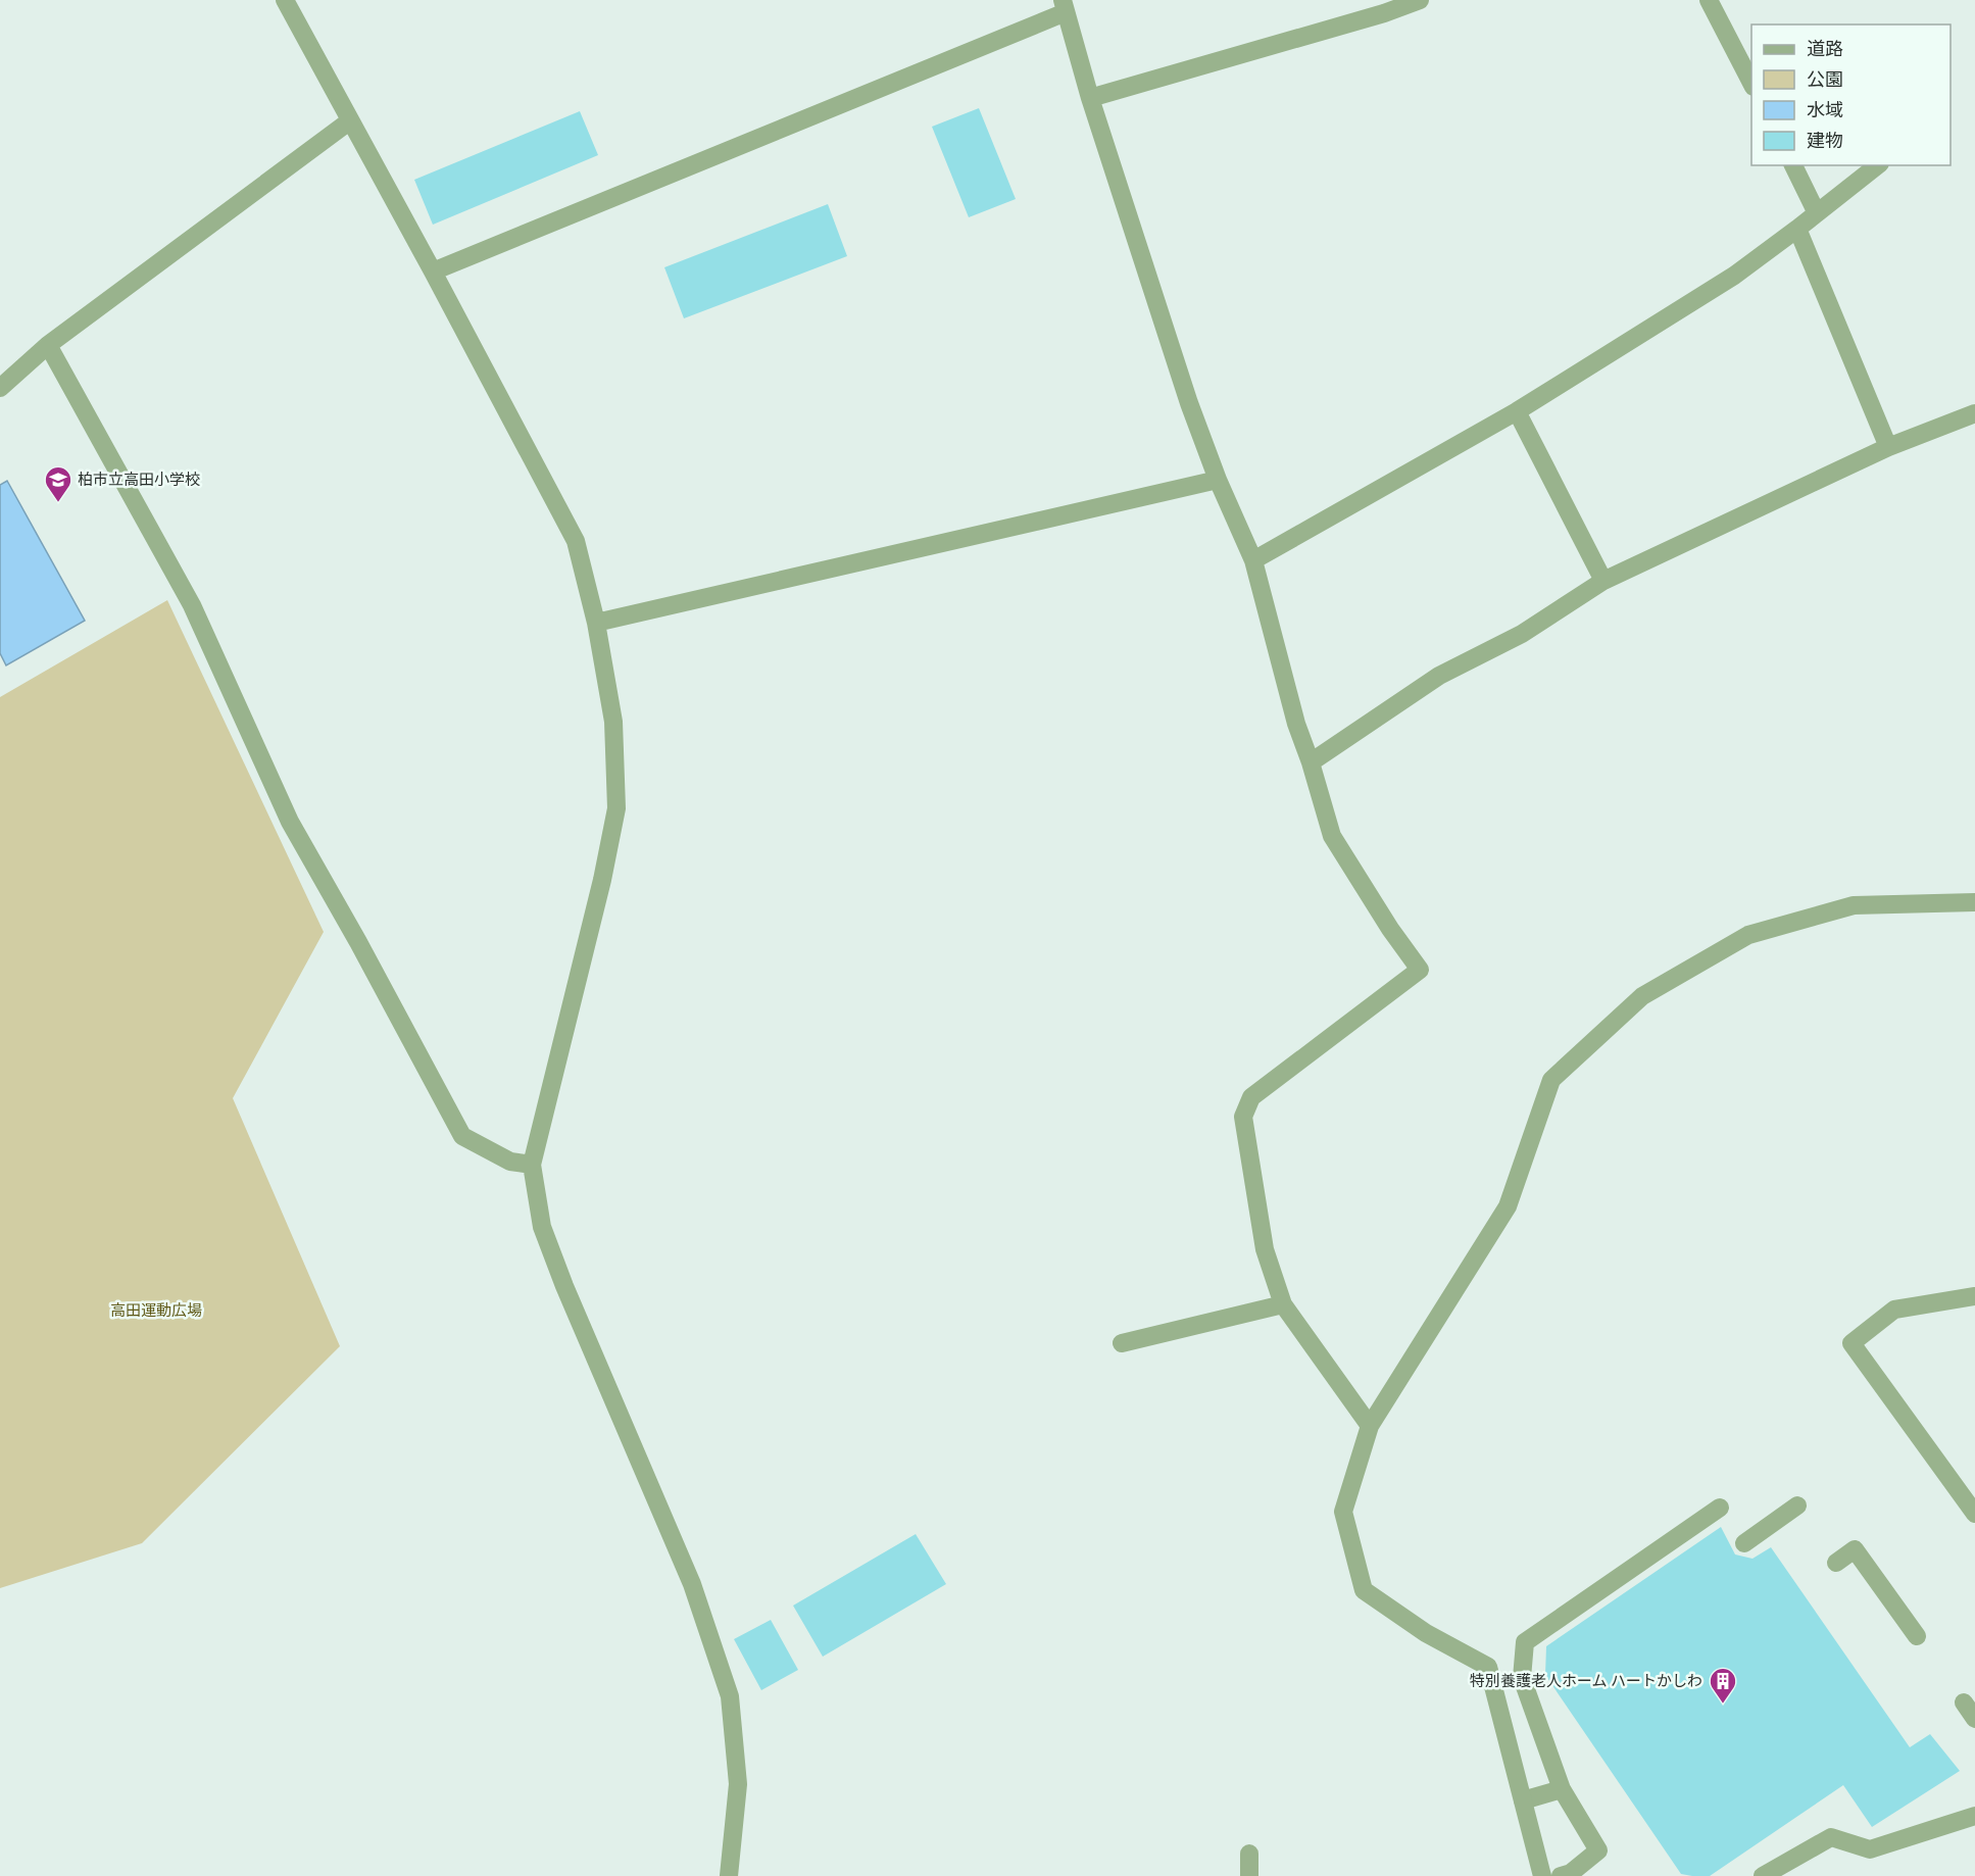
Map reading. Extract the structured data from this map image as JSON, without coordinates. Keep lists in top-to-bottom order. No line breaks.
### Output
{"parks":["高田運動広場"],"places":{"school or university":["柏市立高田小学校"],"building":["特別養護老人ホーム ハートかしわ"]},"legend":["道路","公園","水域","建物"]}
